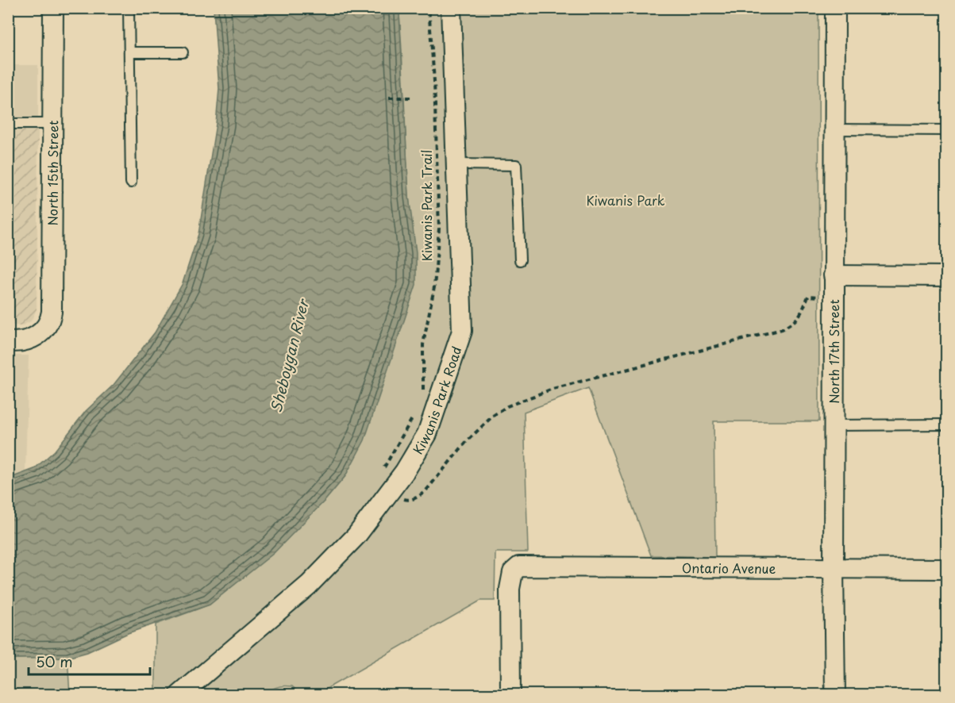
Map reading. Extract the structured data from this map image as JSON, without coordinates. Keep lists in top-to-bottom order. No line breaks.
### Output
{"streets":{"street":["North 15th Street","North 17th Street","Kiwanis Park Road","Ontario Avenue"],"path":["Kiwanis Park Trail"]},"crossings":[["North 17th Street","Ontario Avenue"]],"water":["Sheboygan River"],"parks":["Kiwanis Park"],"scale_bar":"50 m"}
